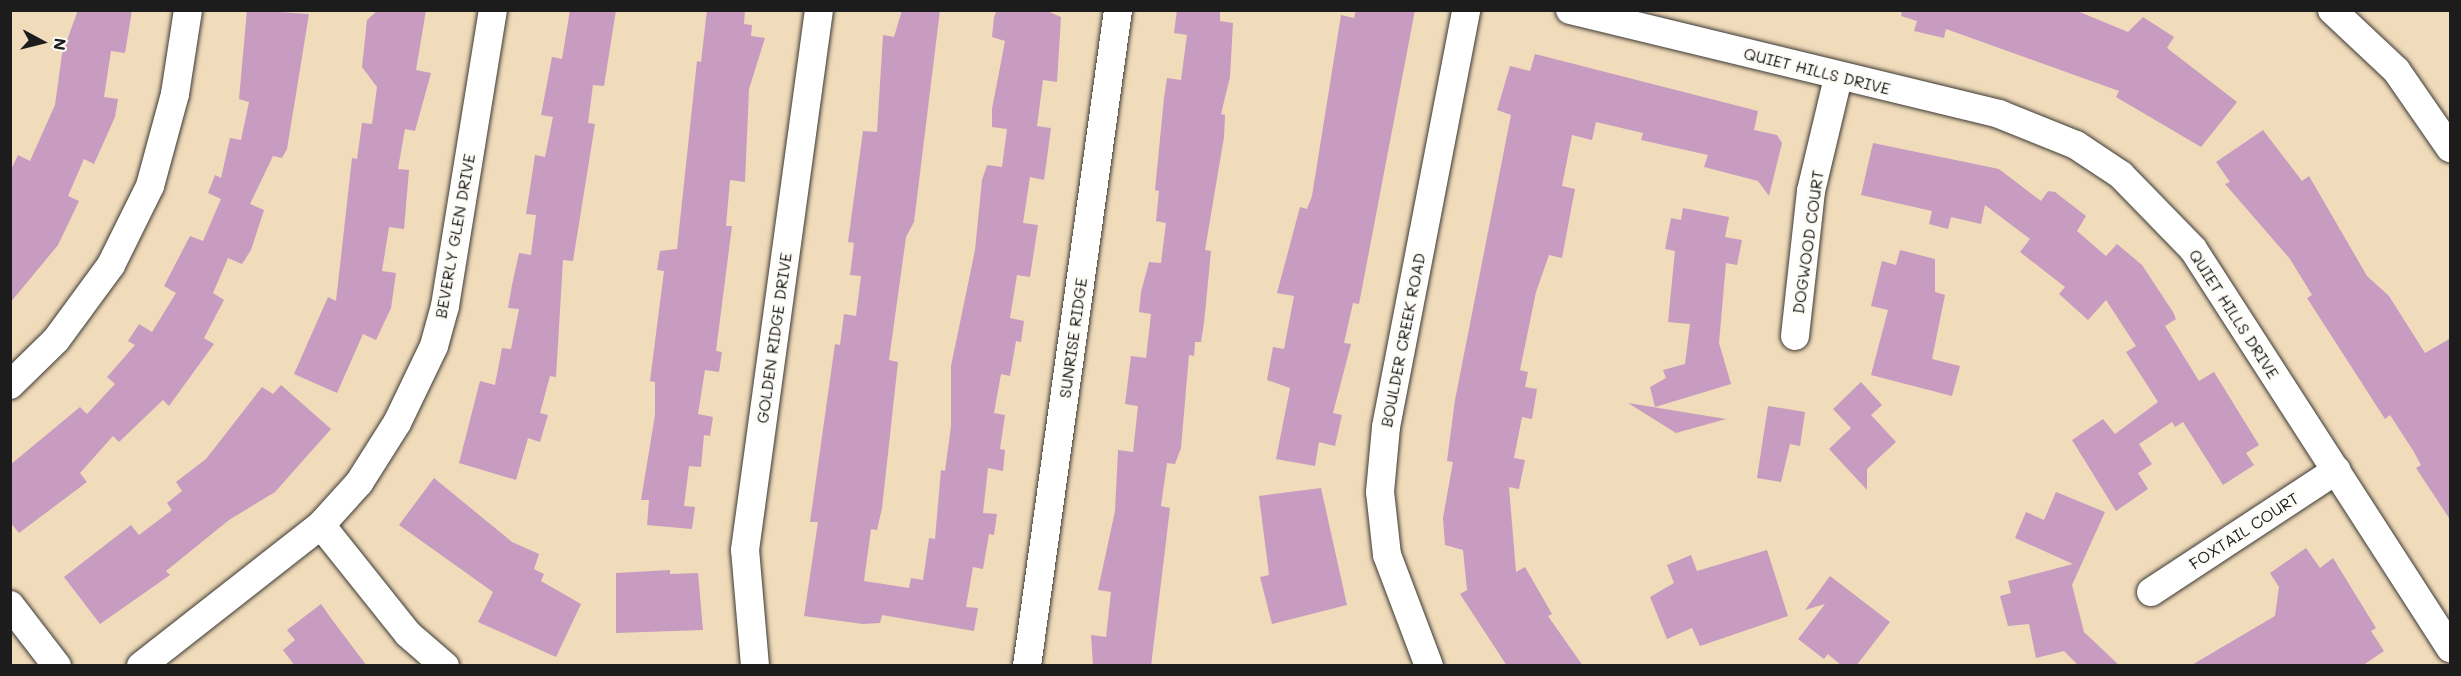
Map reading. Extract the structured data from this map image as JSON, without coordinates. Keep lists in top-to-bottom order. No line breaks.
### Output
{"streets":{"street":["QUIET HILLS DRIVE","BEVERLY GLEN DRIVE","DOGWOOD COURT","GOLDEN RIDGE DRIVE","SUNRISE RIDGE","BOULDER CREEK ROAD","FOXTAIL COURT"]},"crossings":[["QUIET HILLS DRIVE","DOGWOOD COURT"],["QUIET HILLS DRIVE","FOXTAIL COURT"]],"north":"right"}
